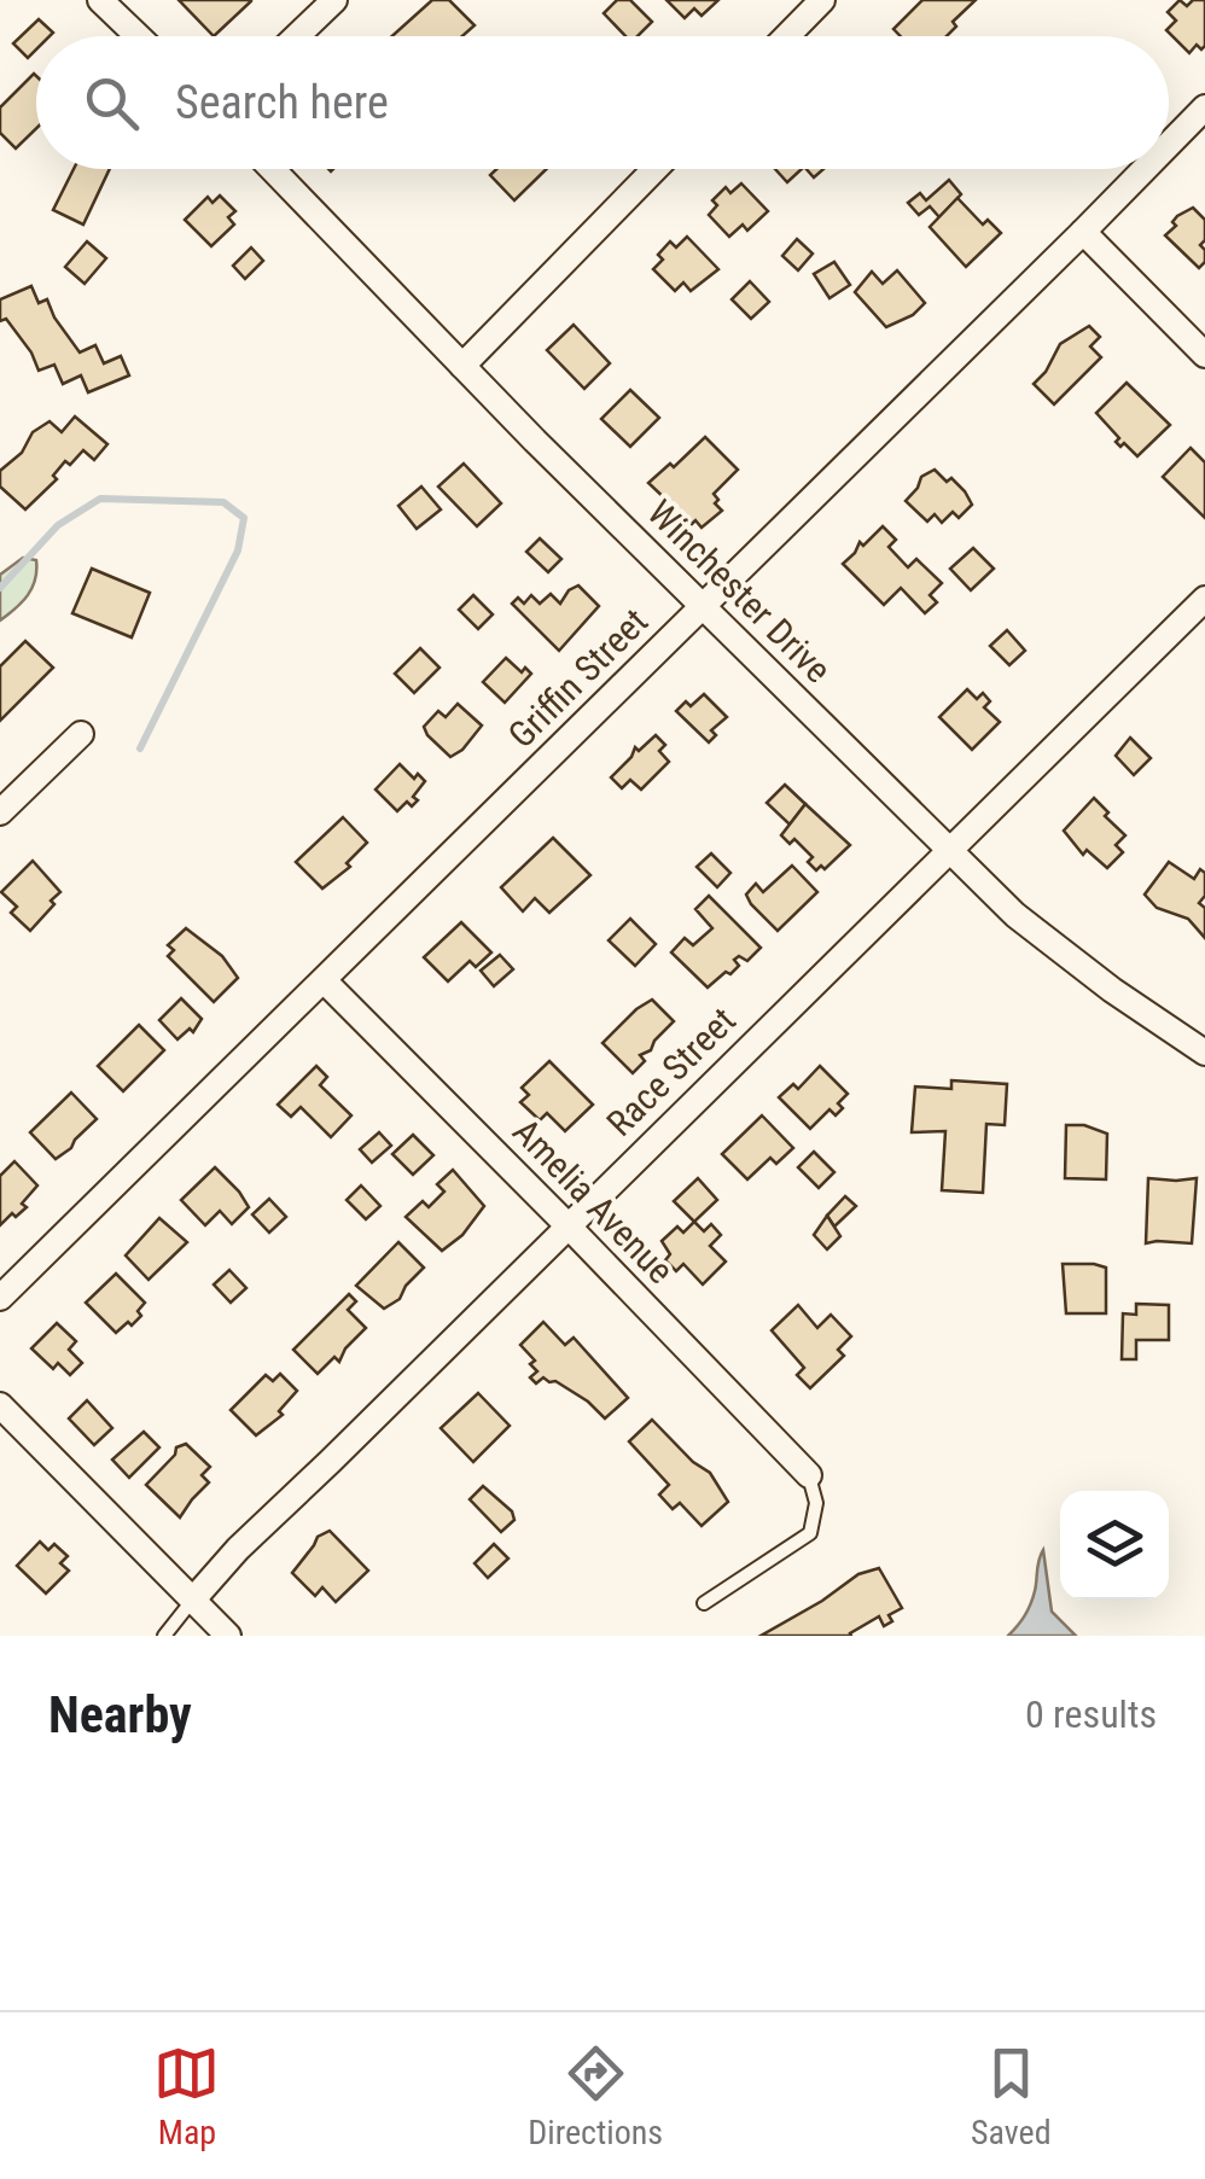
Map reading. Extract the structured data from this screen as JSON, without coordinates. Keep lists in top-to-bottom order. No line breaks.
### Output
{"streets":{"street":["Winchester Drive","Griffin Street","Race Street","Amelia Avenue"]},"crossings":[["Winchester Drive","Griffin Street"],["Winchester Drive","Race Street"],["Griffin Street","Amelia Avenue"],["Race Street","Amelia Avenue"]],"page":{"search":"Search here","heading":["Nearby","0 results"],"nav":["Map","Directions","Saved"]}}
